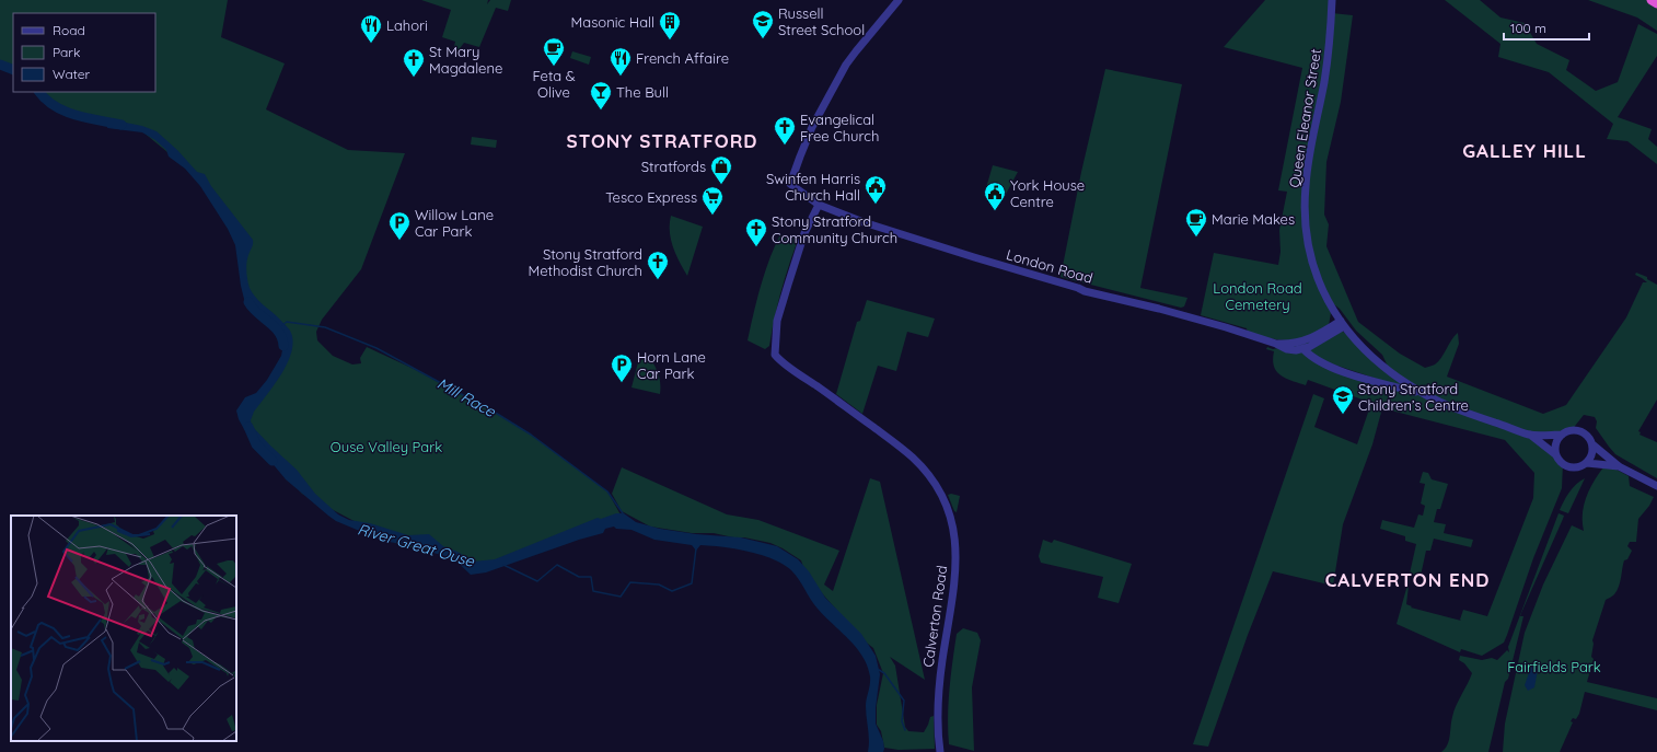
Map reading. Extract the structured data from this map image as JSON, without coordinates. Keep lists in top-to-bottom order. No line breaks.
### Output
{"streets":{"street":["Queen Eleanor Street","London Road","Calverton Road"]},"crossings":[["Queen Eleanor Street","London Road"],["London Road","Calverton Road"]],"districts":["STONY STRATFORD","GALLEY HILL","CALVERTON END"],"water":["Mill Race","River Great Ouse"],"parks":["London Road Cemetery","Ouse Valley Park","Fairfields Park"],"places":{"school or university":["Russell Street School","Stony Stratford Children’s Centre"],"building":["Masonic Hall"],"restaurant":["Lahori","French Affaire"],"cafe":["Feta & Olive","Marie Makes"],"church":["St Mary Magdalene","Evangelical Free Church","Stony Stratford Community Church","Stony Stratford Methodist Church"],"bar":["The Bull"],"shop":["Stratfords"],"public building":["Swinfen Harris Church Hall","York House Centre"],"supermarket":["Tesco Express"],"parking":["Willow Lane Car Park","Horn Lane Car Park"]},"legend":["Road","Park","Water"],"scale_bar":"100 m"}
